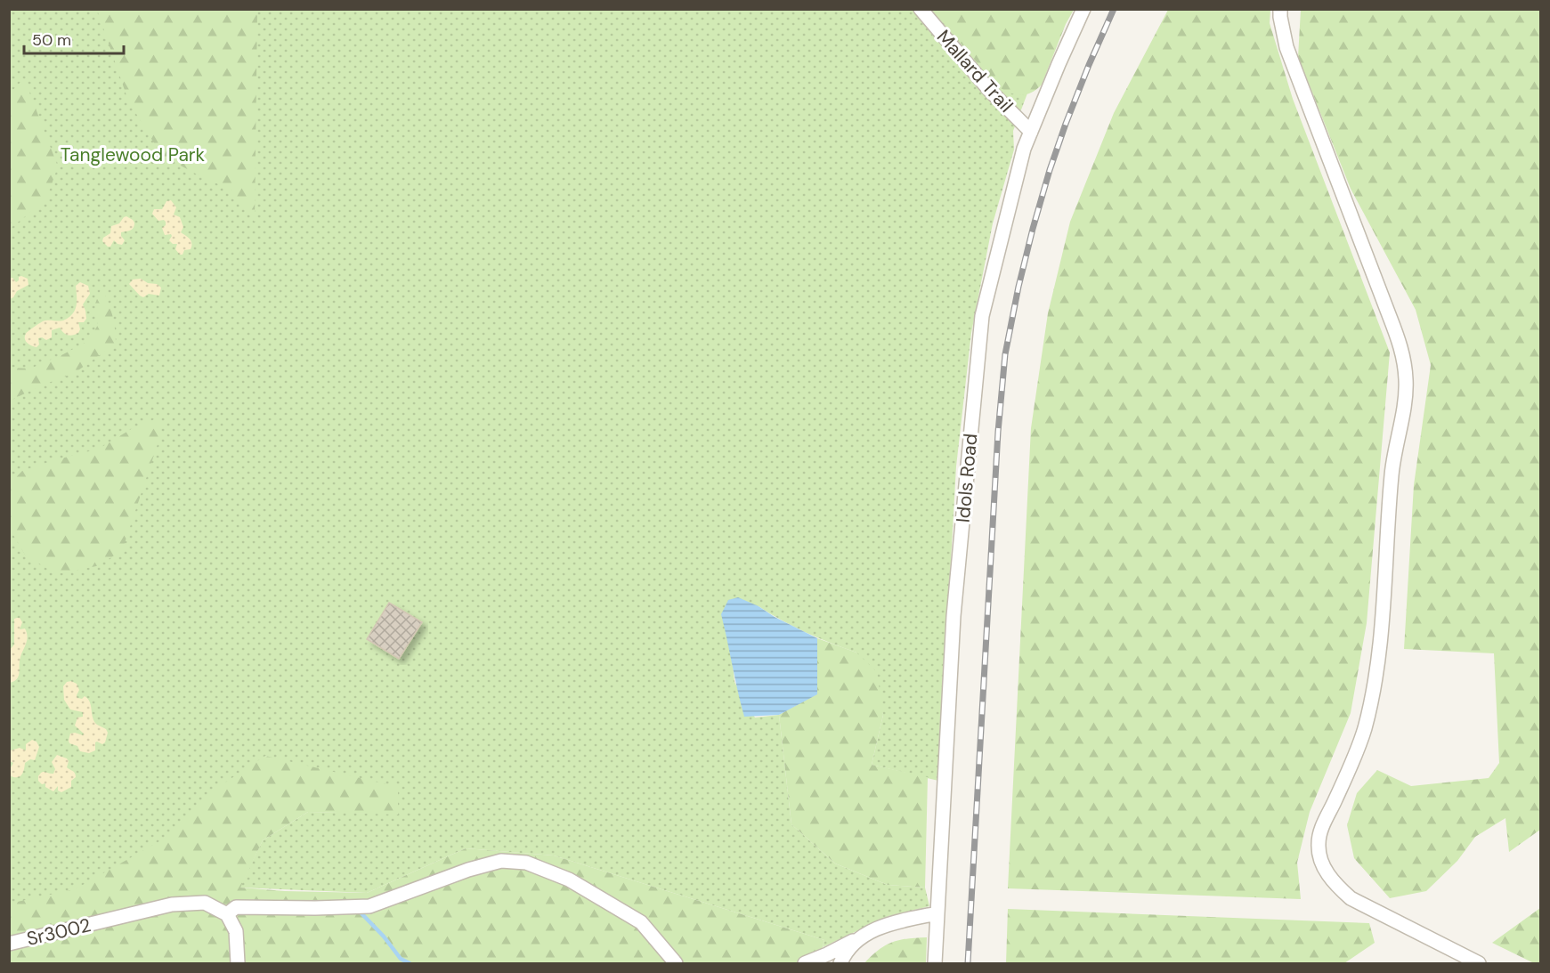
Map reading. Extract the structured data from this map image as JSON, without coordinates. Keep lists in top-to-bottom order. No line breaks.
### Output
{"streets":{"street":["Mallard Trail","Idols Road","Sr3002"]},"crossings":[["Mallard Trail","Idols Road"]],"parks":["Tanglewood Park"],"scale_bar":"50 m"}
